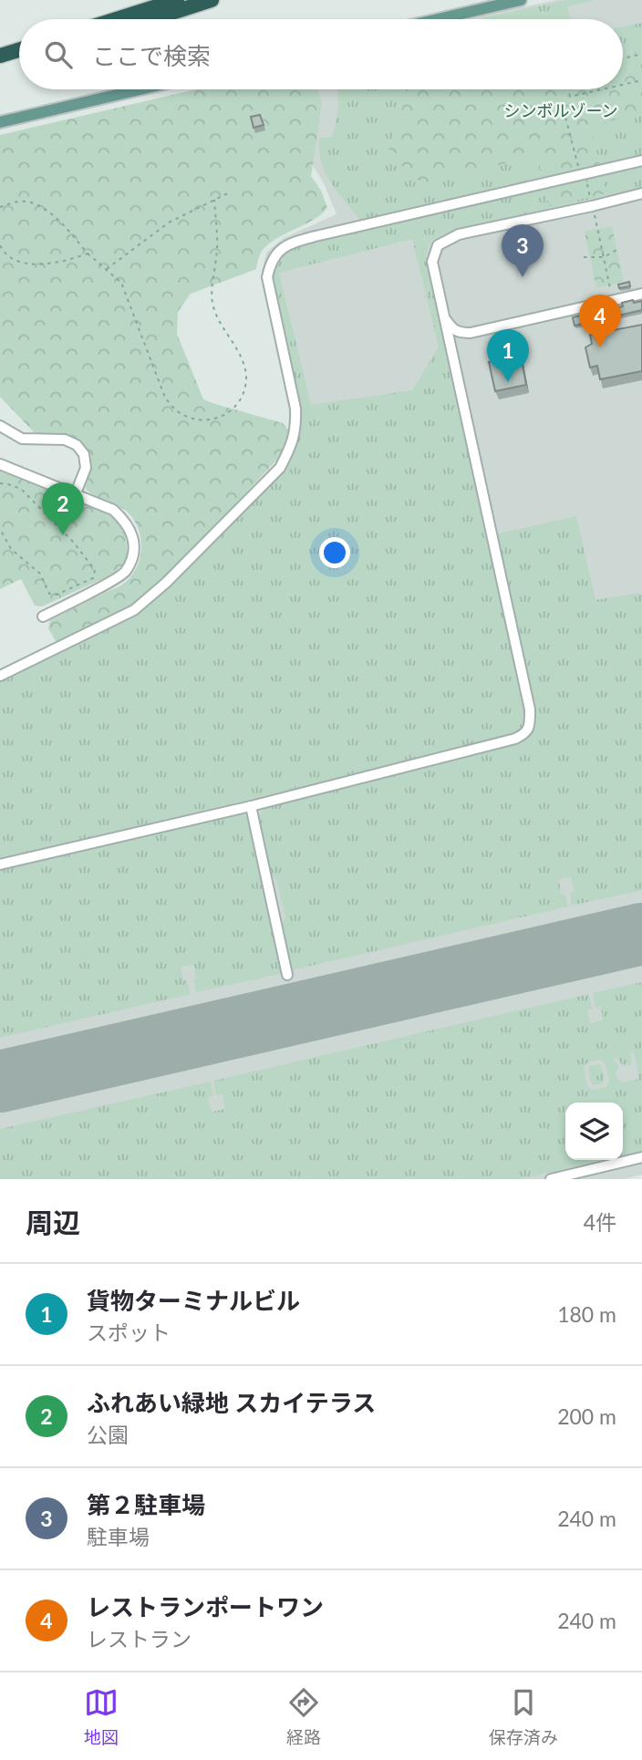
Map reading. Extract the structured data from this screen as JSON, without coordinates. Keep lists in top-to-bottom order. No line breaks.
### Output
{"parks":["シンボルゾーン"],"page":{"search":"ここで検索","pins":["3","4","1","2"],"heading":["周辺","4件"],"list":[{"mark":"1","name":"貨物ターミナルビル","note":"スポット","value":"180 m"},{"mark":"2","name":"ふれあい緑地 スカイテラス","note":"公園","value":"200 m"},{"mark":"3","name":"第２駐車場","note":"駐車場","value":"240 m"},{"mark":"4","name":"レストランポートワン","note":"レストラン","value":"240 m"}],"nav":["地図","経路","保存済み"]}}
